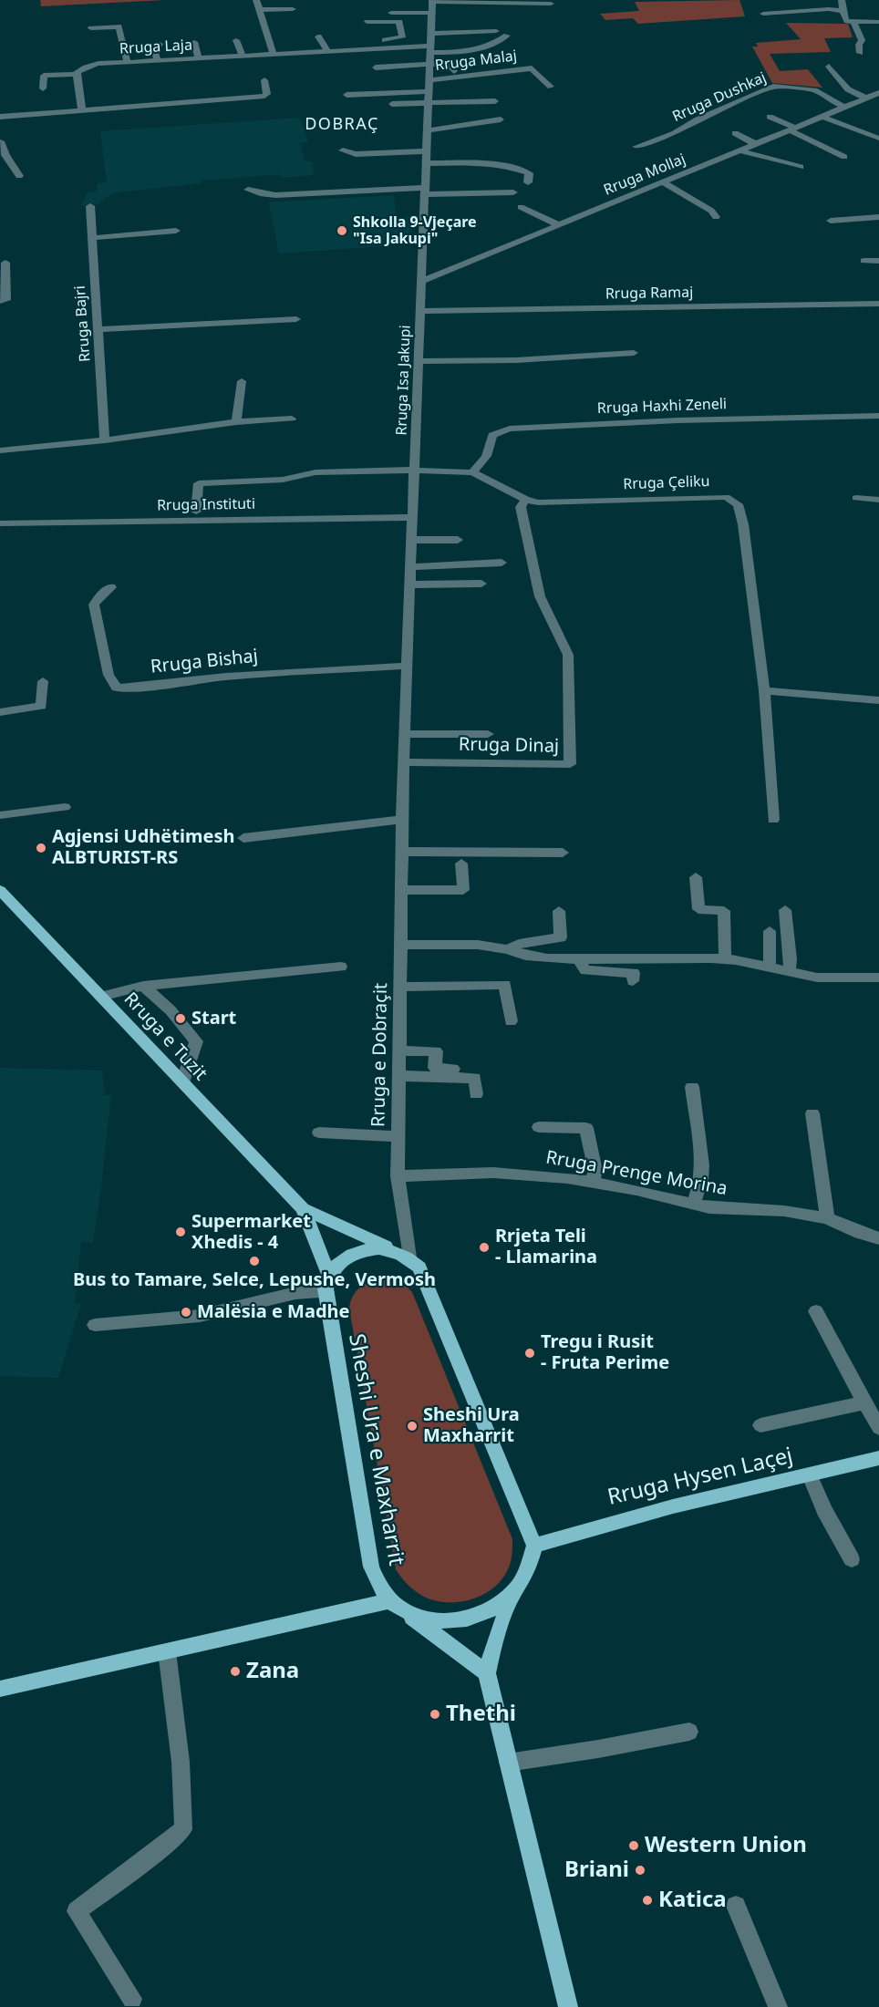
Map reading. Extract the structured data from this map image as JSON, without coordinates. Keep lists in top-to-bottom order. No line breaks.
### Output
{"streets":{"main road":["Rruga e Tuzit","Sheshi Ura e Maxharrit","Rruga Hysen Laçej"],"street":["Rruga Laja","Rruga Malaj","Rruga Dushkaj","Rruga Mollaj","Rruga Ramaj","Rruga Bajri","Rruga Isa Jakupi","Rruga Haxhi Zeneli","Rruga Çeliku","Rruga Instituti","Rruga Bishaj","Rruga Dinaj","Rruga e Dobraçit","Rruga Prenge Morina"]},"crossings":[["Rruga Laja","Rruga Isa Jakupi"],["Rruga Malaj","Rruga Isa Jakupi"],["Rruga Dushkaj","Rruga Mollaj"],["Rruga Mollaj","Rruga Isa Jakupi"],["Rruga Ramaj","Rruga Isa Jakupi"],["Rruga Isa Jakupi","Rruga Çeliku"],["Rruga Isa Jakupi","Rruga Instituti"],["Rruga Isa Jakupi","Rruga Bishaj"],["Rruga Isa Jakupi","Rruga Dinaj"],["Rruga Isa Jakupi","Rruga e Dobraçit"],["Rruga Haxhi Zeneli","Rruga Çeliku"],["Rruga Çeliku","Rruga Dinaj"],["Rruga Dinaj","Rruga e Dobraçit"],["Rruga e Dobraçit","Rruga Prenge Morina"]],"districts":["DOBRAÇ"],"places":["Shkolla 9-Vjeçare \"Isa Jakupi\"","Agjensi Udhëtimesh ALBTURIST-RS","Start","Supermarket Xhedis - 4","Rrjeta Teli - Llamarina","Bus to Tamare, Selce, Lepushe, Vermosh","Malësia e Madhe","Tregu i Rusit - Fruta Perime","Sheshi Ura Maxharrit","Zana","Thethi","Western Union","Briani","Katica"]}
